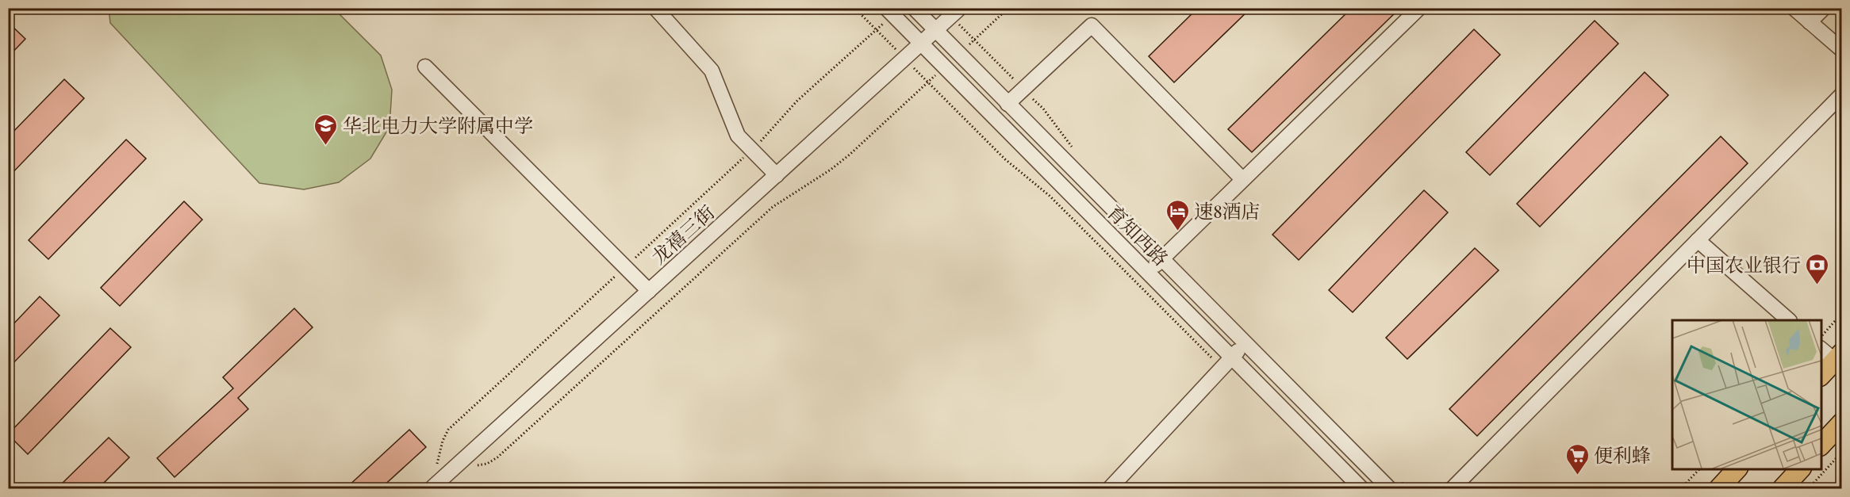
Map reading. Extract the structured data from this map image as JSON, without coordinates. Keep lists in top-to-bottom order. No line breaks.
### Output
{"streets":{"street":["龙禧三街","育知西路"]},"crossings":[["龙禧三街","育知西路"]],"places":{"school or university":["华北电力大学附属中学"],"hotel":["速8酒店"],"bank":["中国农业银行"],"supermarket":["便利蜂"]}}
